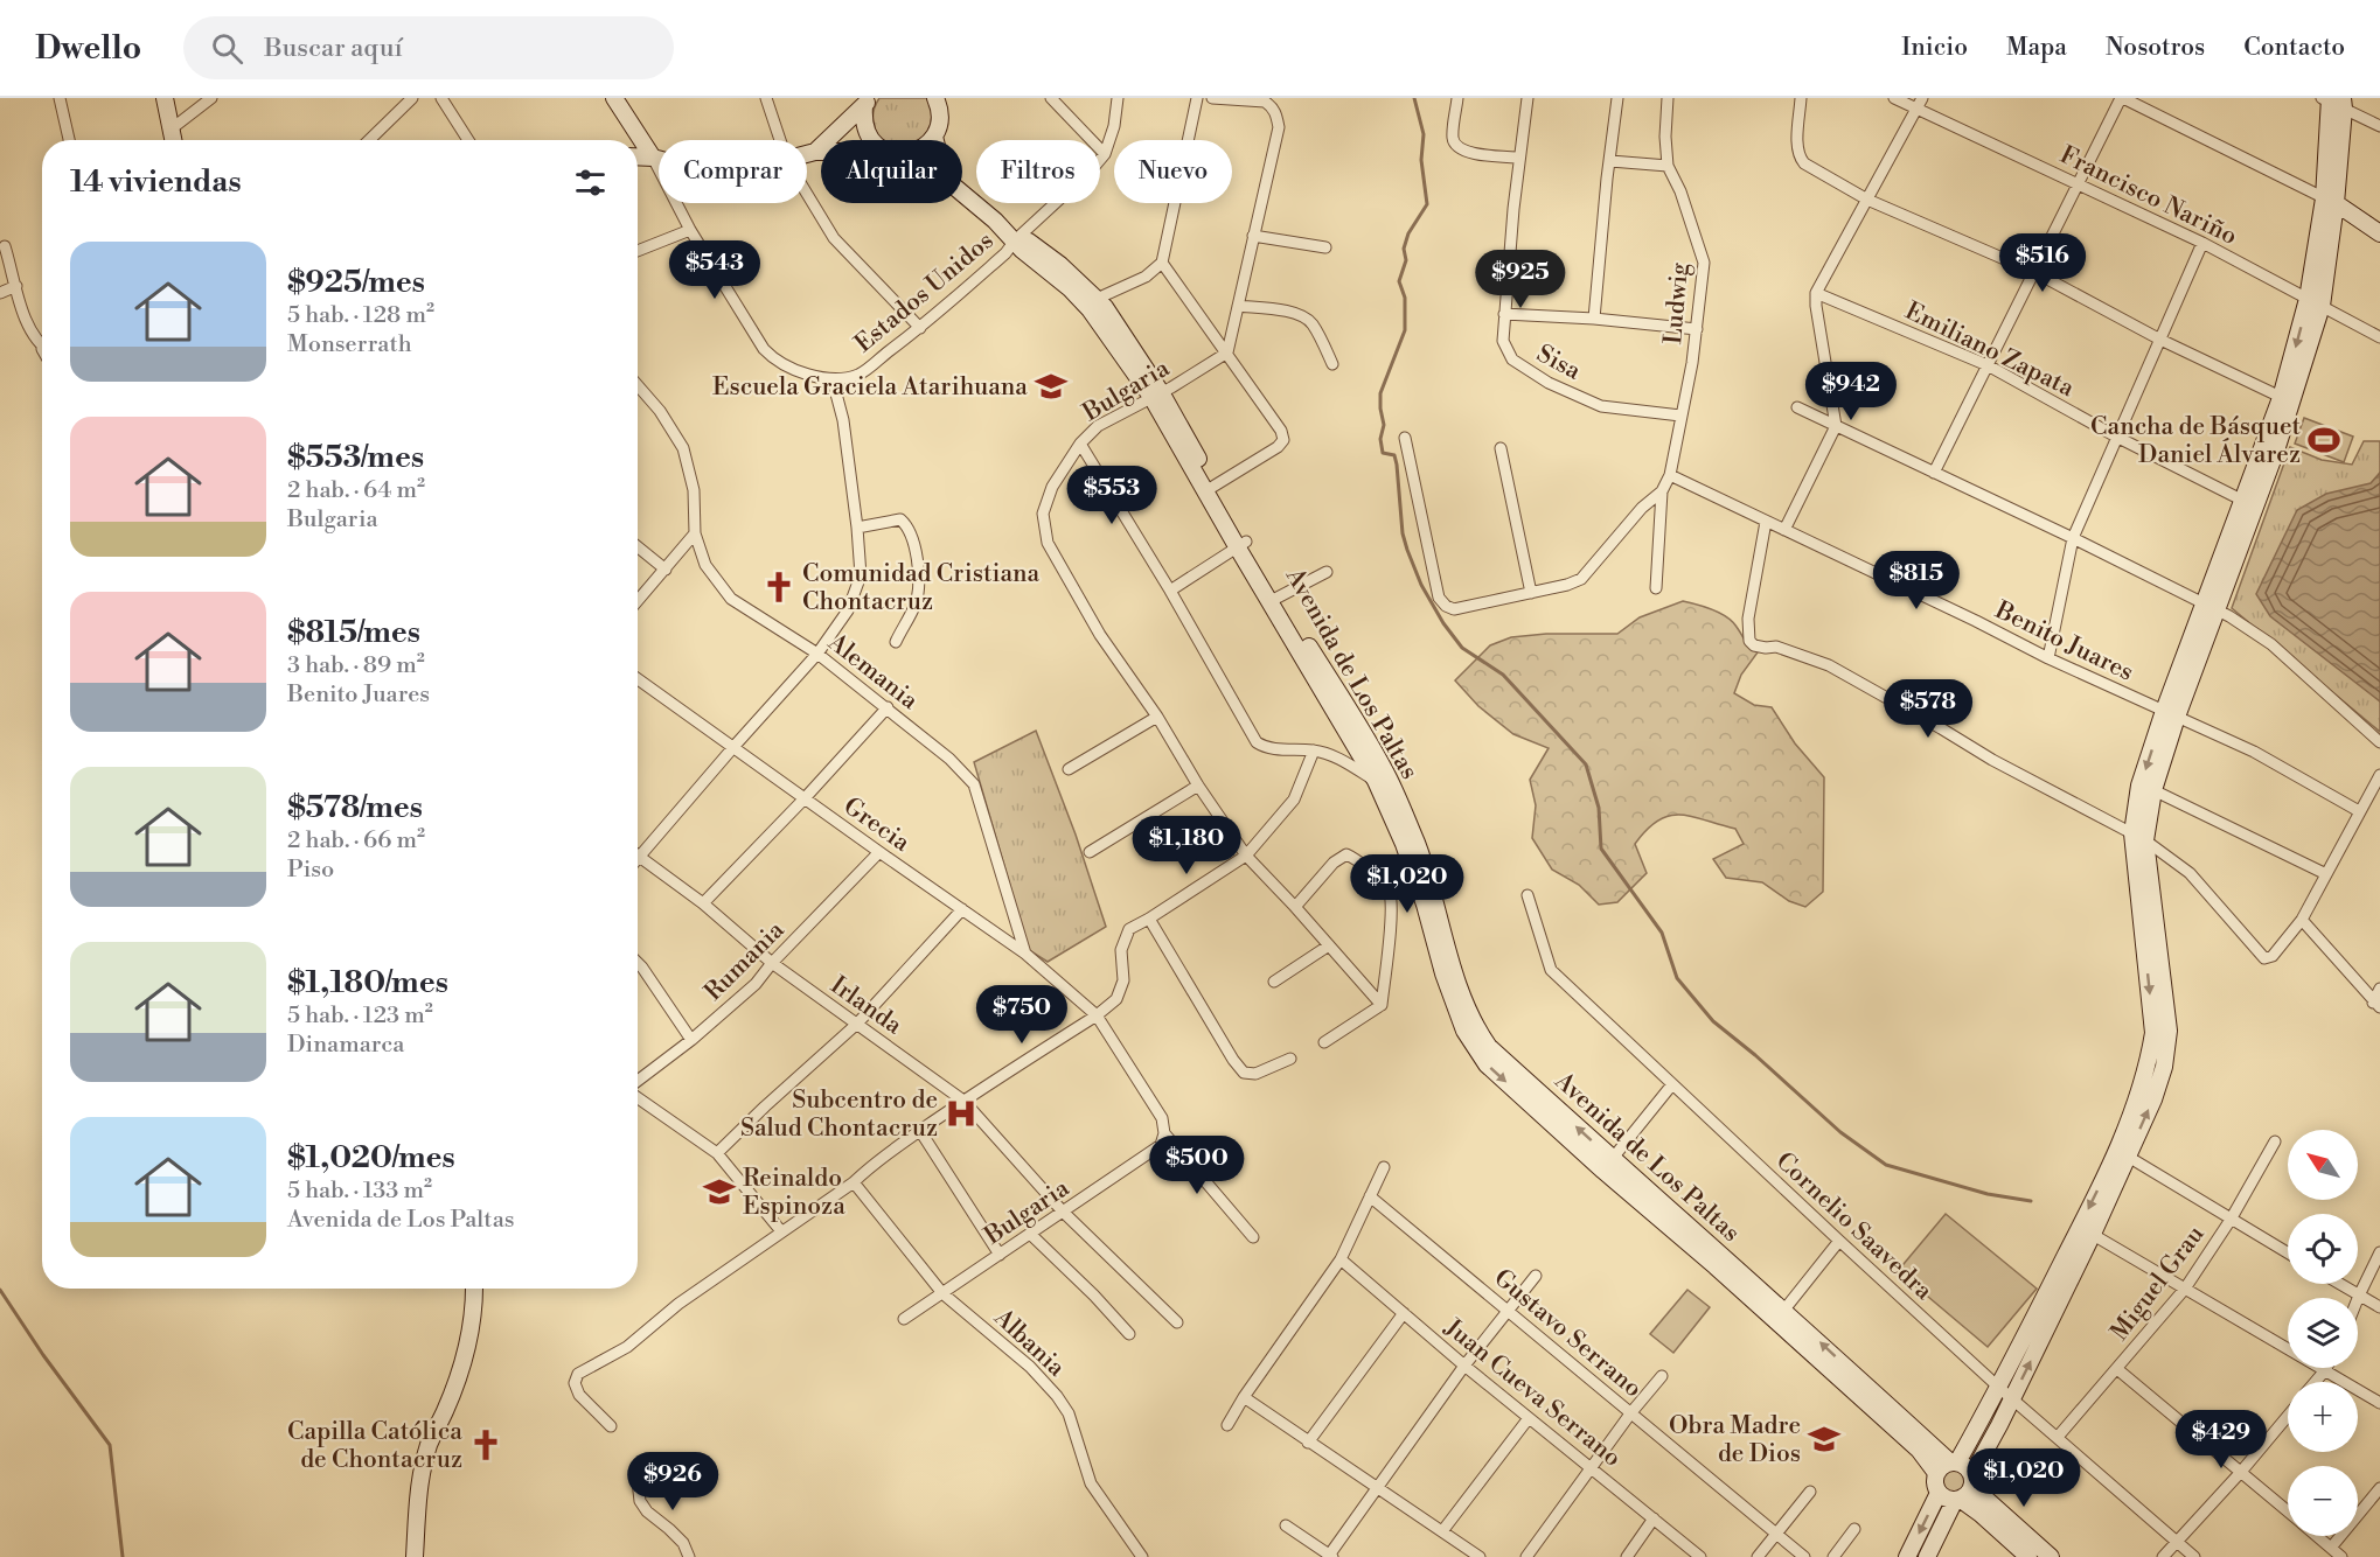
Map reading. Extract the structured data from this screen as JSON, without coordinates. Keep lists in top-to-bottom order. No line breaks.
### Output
{"streets":{"main road":["Avenida de Los Paltas"],"street":["Francisco Nariño","Estados Unidos","Ludwig","Emiliano Zapata","Sisa","Bulgaria","Benito Juares","Alemania","Grecia","Rumania","Irlanda","Cornelio Saavedra","Miguel Grau","Gustavo Serrano","Albania","Juan Cueva Serrano"]},"crossings":[["Estados Unidos","Avenida de Los Paltas"],["Ludwig","Sisa"],["Ludwig","Benito Juares"],["Bulgaria","Avenida de Los Paltas"],["Bulgaria","Grecia"],["Bulgaria","Irlanda"],["Bulgaria","Albania"],["Alemania","Grecia"],["Grecia","Rumania"],["Rumania","Irlanda"],["Cornelio Saavedra","Miguel Grau"]],"places":{"school or university":["Escuela Graciela Atarihuana","Reinaldo Espinoza","Obra Madre de Dios"],"sports":["Cancha de Básquet Daniel Álvarez"],"church":["Comunidad Cristiana Chontacruz","Capilla Católica de Chontacruz"],"hospital":["Subcentro de Salud Chontacruz"]},"north":"top left","page":{"header":"Dwello","search":"Buscar aquí","nav":["Inicio","Mapa","Nosotros","Contacto"],"chip":["Comprar","Alquilar","Filtros","Nuevo"],"heading":"14 viviendas","list":[{"name":"$925/mes","note":"5 hab. · 128 m² · Monserrath"},{"name":"$553/mes","note":"2 hab. · 64 m² · Bulgaria"},{"name":"$815/mes","note":"3 hab. · 89 m² · Benito Juares"},{"name":"$578/mes","note":"2 hab. · 66 m² · Piso"},{"name":"$1,180/mes","note":"5 hab. · 123 m² · Dinamarca"},{"name":"$1,020/mes","note":"5 hab. · 133 m² · Avenida de Los Paltas"}],"price":["$516","$543","$925","$942","$553","$815","$578","$1,180","$1,020","$750","$500","$429","$1,020","$926"],"map_buttons":["+","−"]}}
